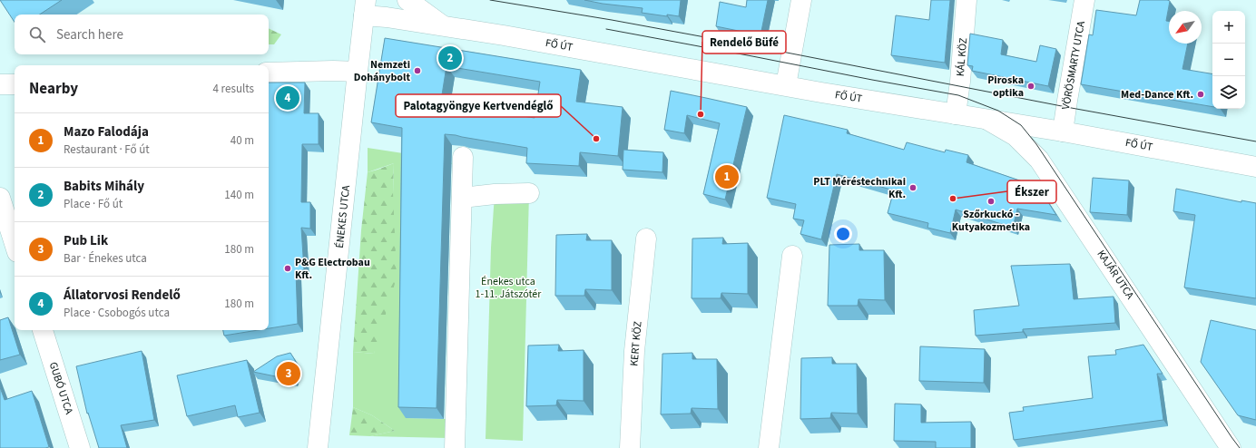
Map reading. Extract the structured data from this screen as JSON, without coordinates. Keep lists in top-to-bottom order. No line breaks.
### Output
{"streets":{"street":["FŐ ÚT","KÁL KÖZ","VÖRÖSMARTY UTCA","ÉNEKES UTCA","KAJÁR UTCA","KERT KÖZ","GUBÓ UTCA"]},"crossings":[["FŐ ÚT","KÁL KÖZ"],["FŐ ÚT","VÖRÖSMARTY UTCA"],["FŐ ÚT","ÉNEKES UTCA"],["FŐ ÚT","KAJÁR UTCA"]],"parks":["Énekes utca 1-11. Játszótér"],"places":["Nemzeti Dohánybolt","Piroska optika","Med-Dance Kft.","Rendelő Büfé","Palotagyöngye Kertvendéglő","PLT Méréstechnikai Kft.","Ékszer","Szőrkuckó - Kutyakozmetika","P&G Electrobau Kft."],"north":"bottom left","page":{"map_buttons":["+","−"],"search":"Search here","pins":["2","4","1","3"],"heading":["Nearby","4 results"],"list":[{"mark":"1","name":"Mazo Falodája","note":"Restaurant · Fő út","value":"40 m"},{"mark":"2","name":"Babits Mihály","note":"Place · Fő út","value":"140 m"},{"mark":"3","name":"Pub Lik","note":"Bar · Énekes utca","value":"180 m"},{"mark":"4","name":"Állatorvosi Rendelő","note":"Place · Csobogós utca","value":"180 m"}]}}
